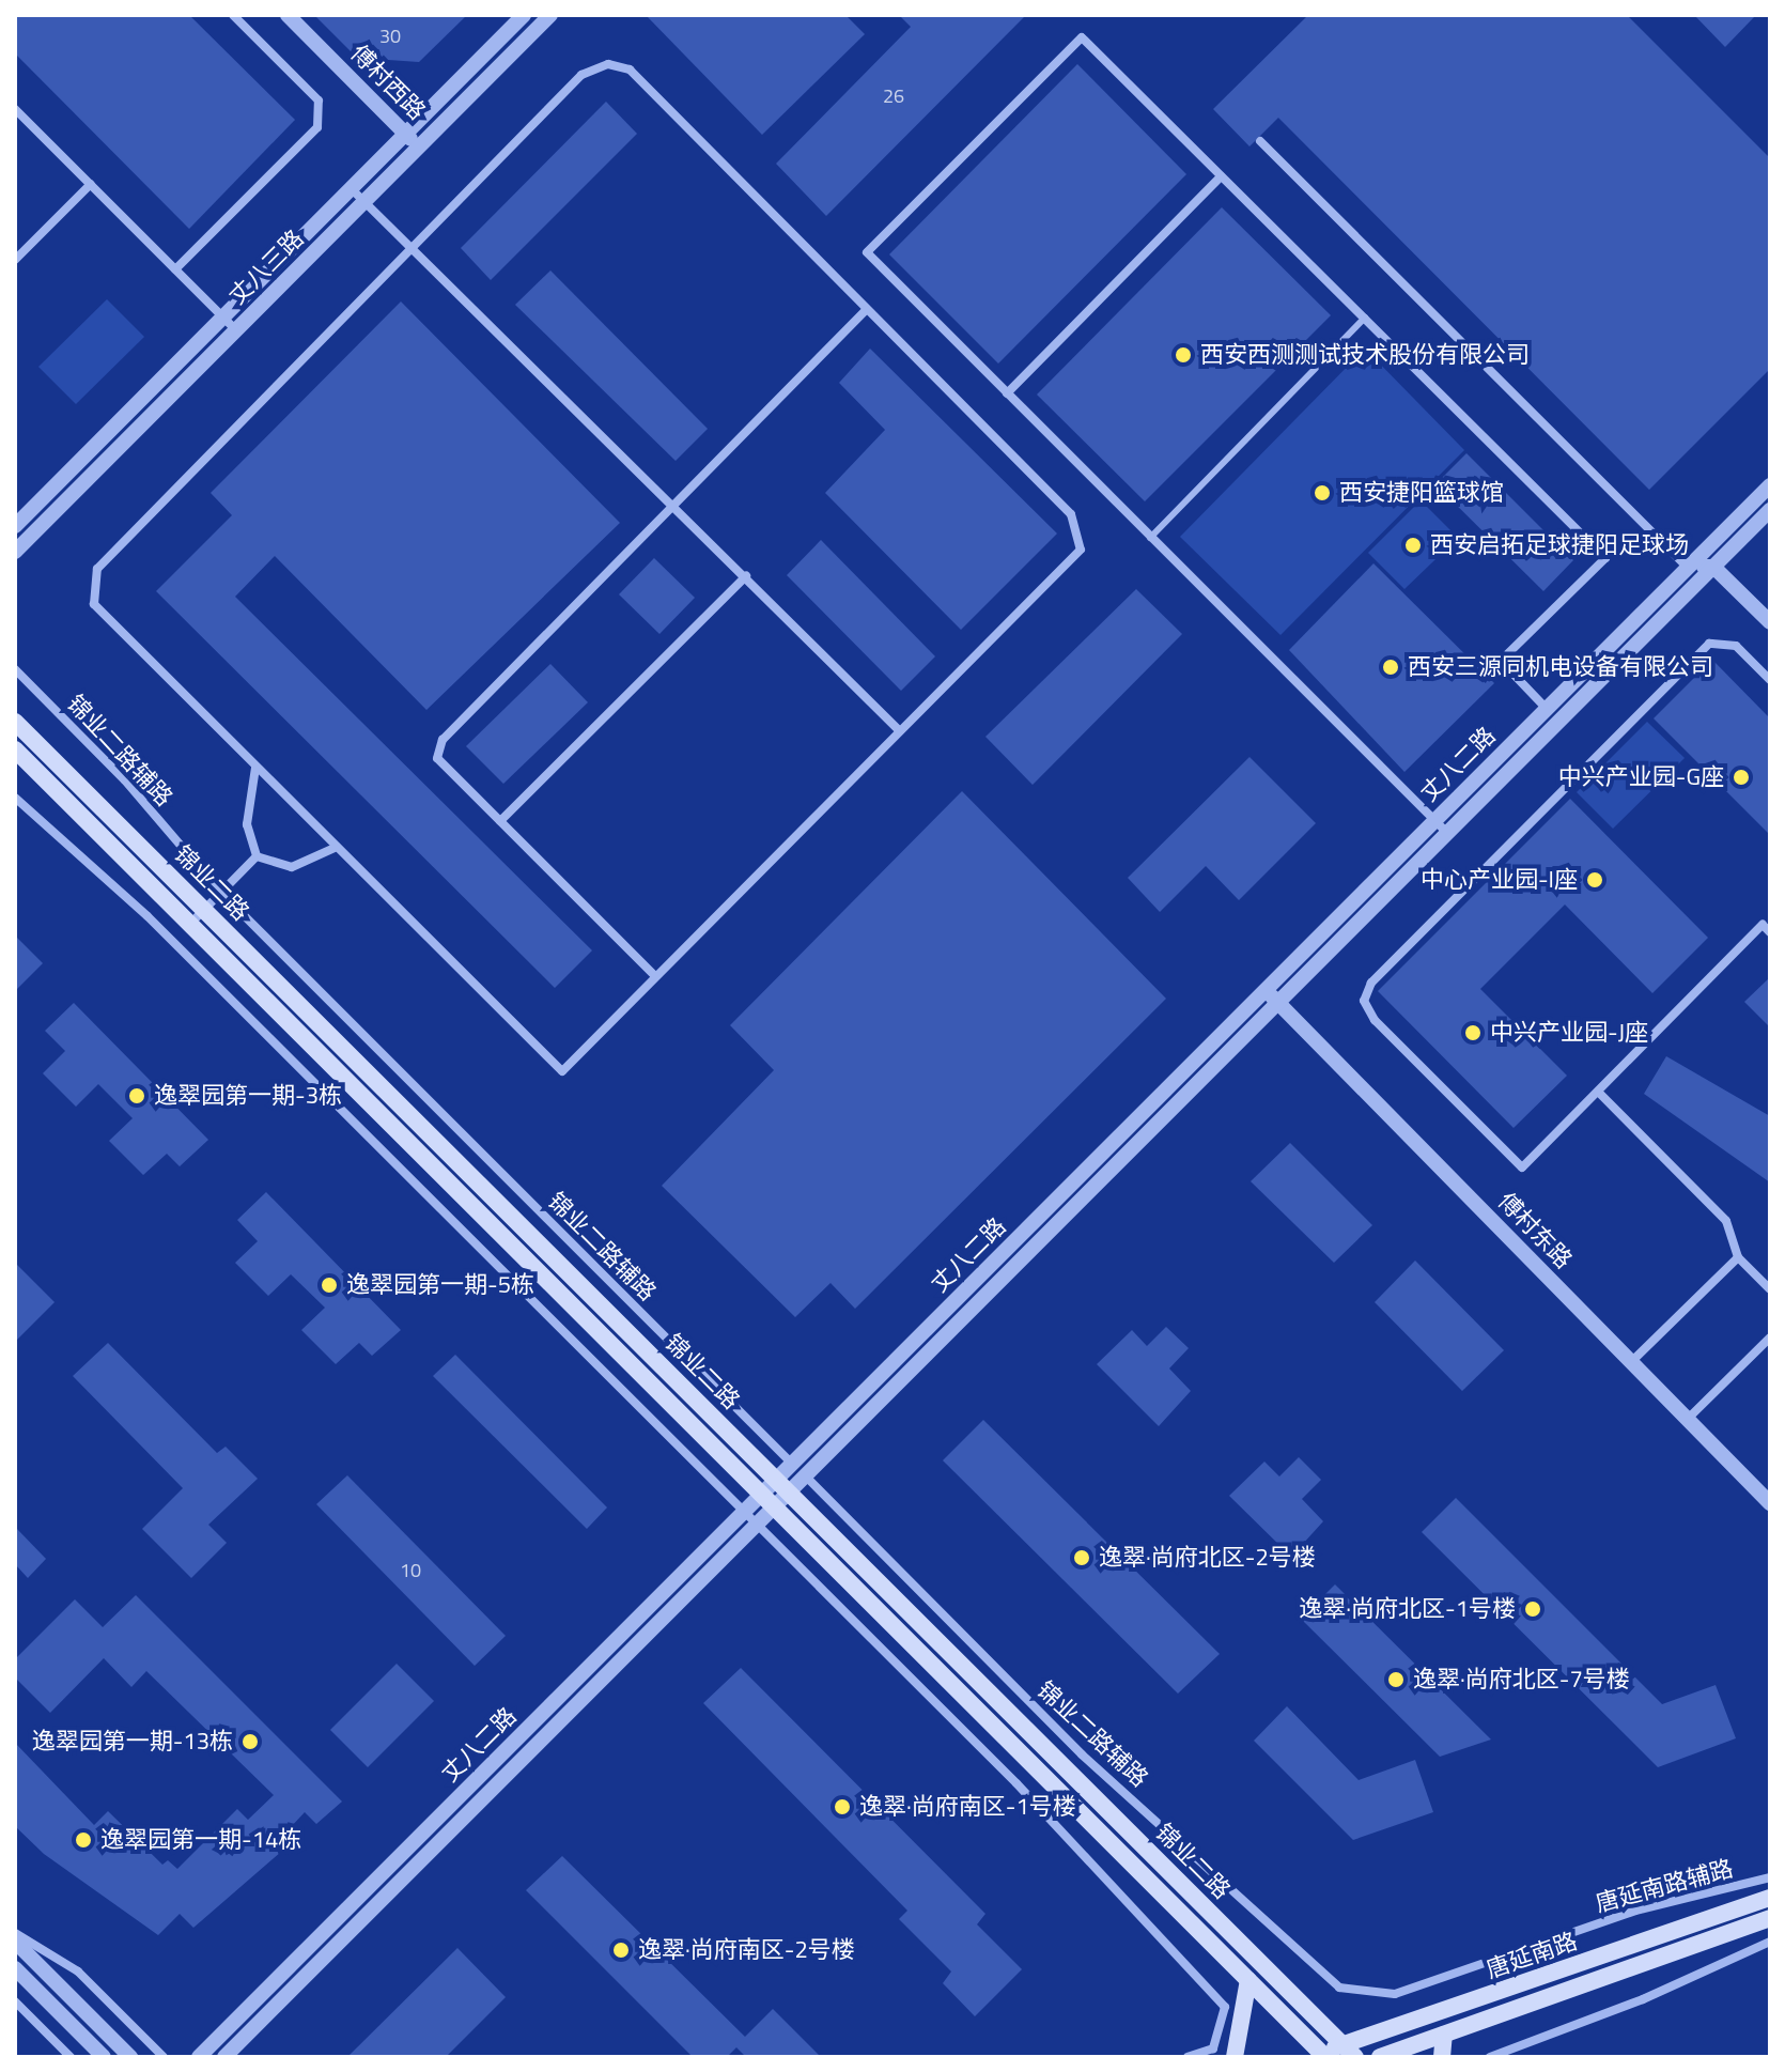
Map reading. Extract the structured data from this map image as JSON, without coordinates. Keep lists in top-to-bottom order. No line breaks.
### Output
{"streets":{"main road":["锦业二路","唐延南路"],"street":["傅村西路","丈八三路","锦业二路辅路","丈八二路","傅村东路","唐延南路辅路"]},"crossings":[["傅村西路","丈八三路"],["锦业二路辅路","丈八二路"],["锦业二路辅路","唐延南路辅路"],["丈八二路","锦业二路"],["丈八二路","傅村东路"],["锦业二路","唐延南路"]],"places":["西安西测测试技术股份有限公司","西安捷阳篮球馆","西安启拓足球捷阳足球场","西安三源同机电设备有限公司","中兴产业园-G座","中心产业园-I座","中兴产业园-J座","逸翠园第一期-3栋","逸翠园第一期-5栋","逸翠·尚府北区-2号楼","逸翠·尚府北区-1号楼","逸翠·尚府北区-7号楼","逸翠园第一期-13栋","逸翠·尚府南区-1号楼","逸翠园第一期-14栋","逸翠·尚府南区-2号楼"],"house_numbers":["30","26","10"]}
